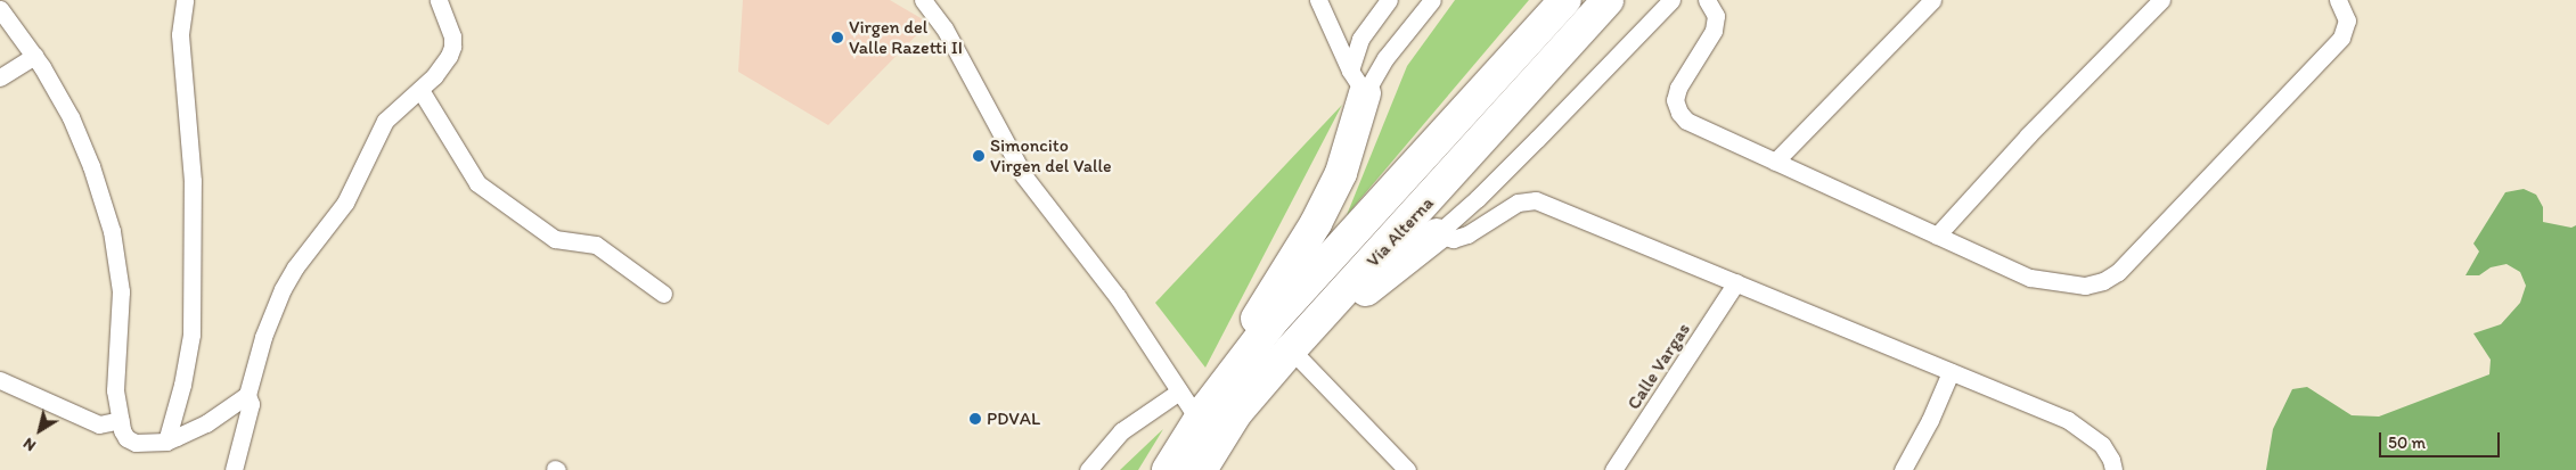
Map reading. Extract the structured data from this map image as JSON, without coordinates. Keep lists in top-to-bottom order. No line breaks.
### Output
{"streets":{"highway":["Vía Alterna"],"street":["Calle Vargas"]},"places":["Virgen del Valle Razetti II","Simoncito Virgen del Valle","PDVAL"],"scale_bar":"50 m","north":"bottom left"}
